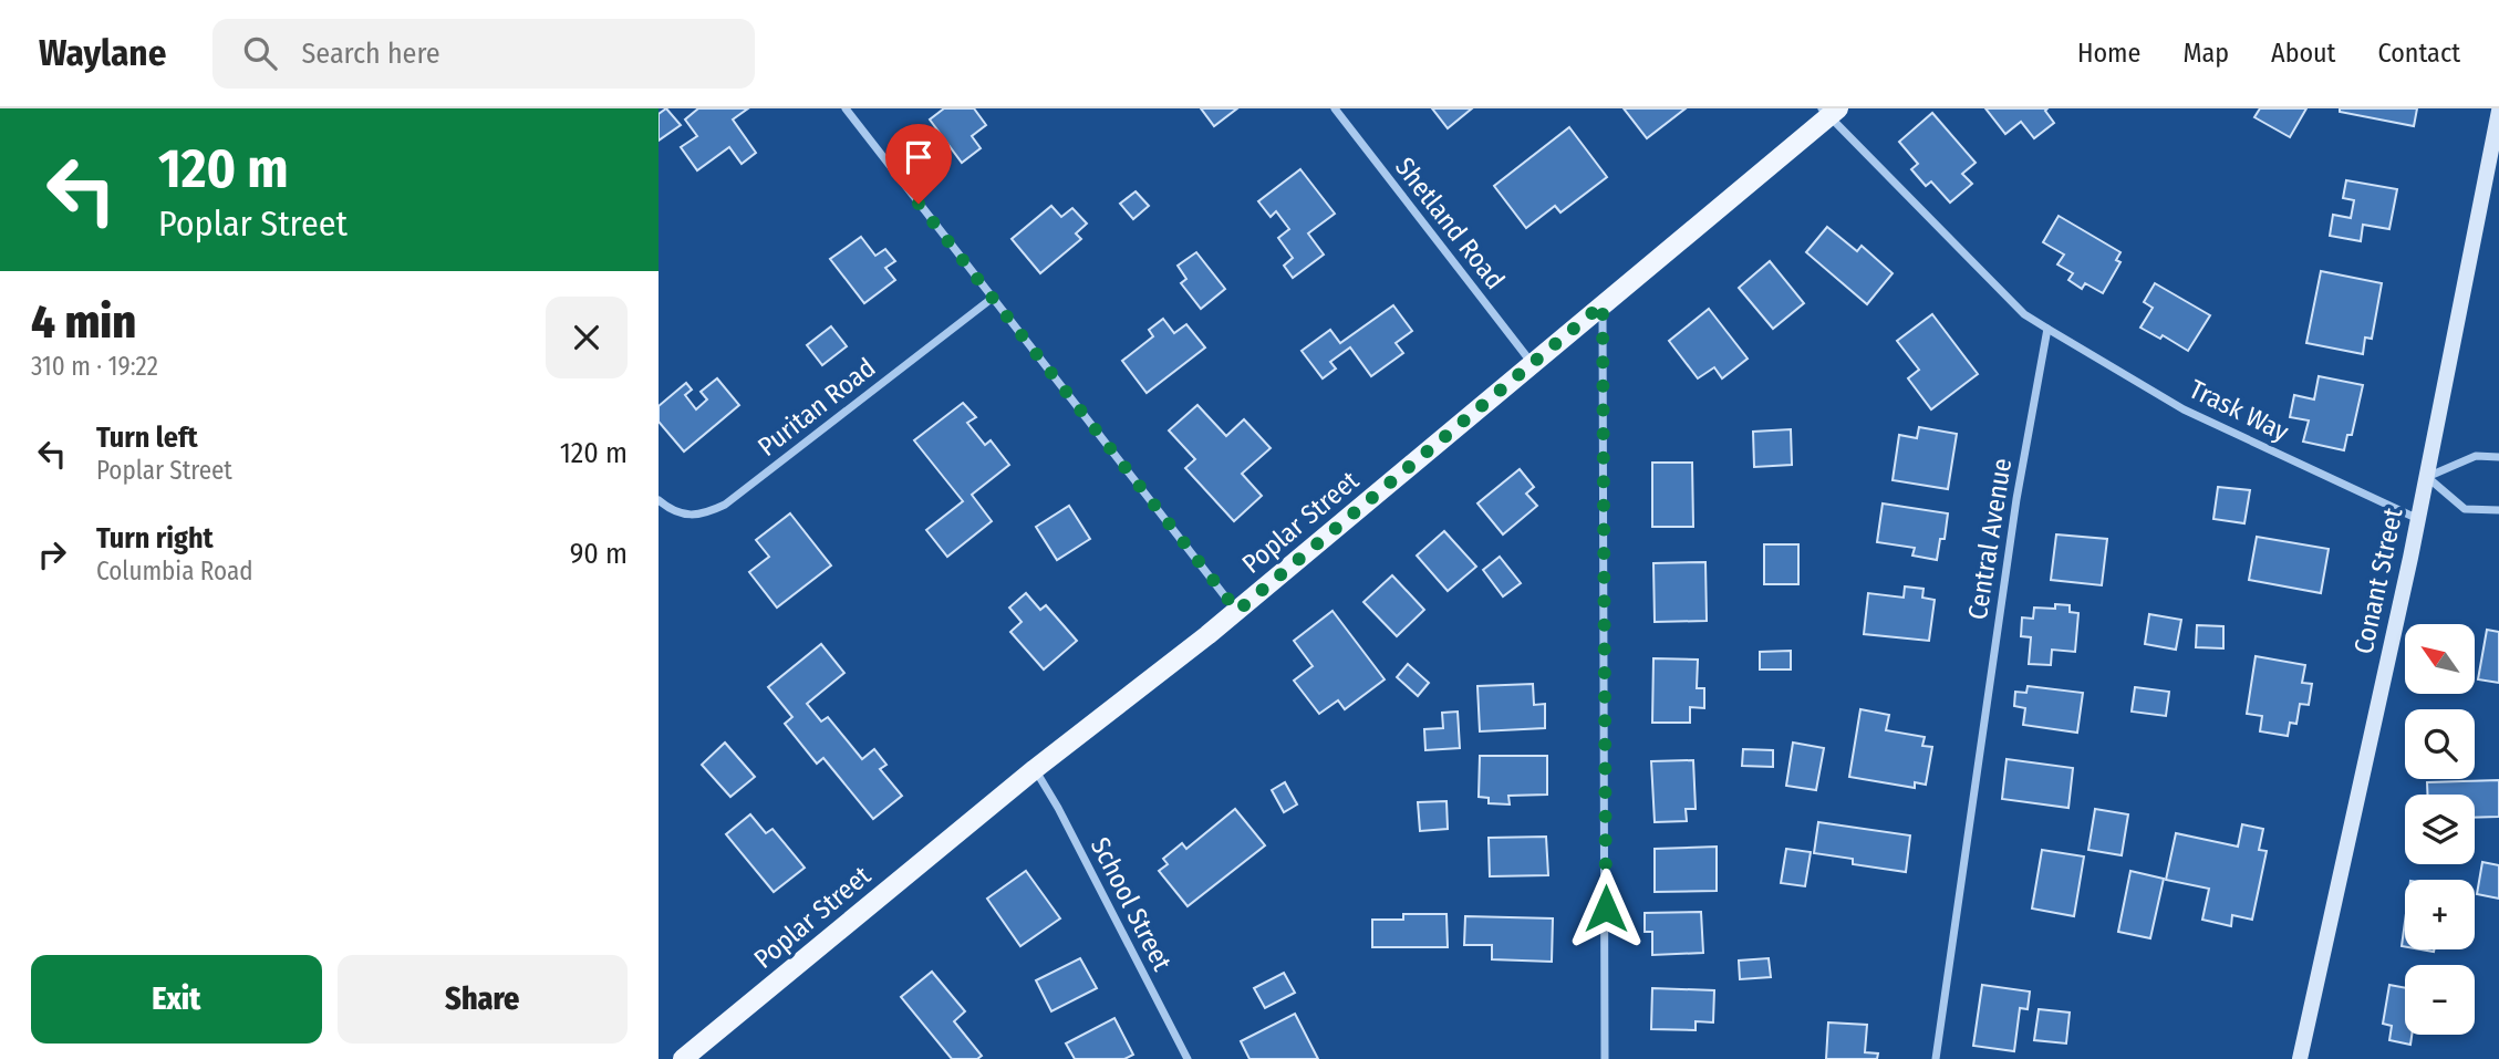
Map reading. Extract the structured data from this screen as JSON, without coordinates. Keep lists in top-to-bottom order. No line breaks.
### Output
{"streets":{"main road":["Poplar Street","Conant Street"],"street":["Shetland Road","Puritan Road","Trask Way","Central Avenue","School Street"]},"crossings":[["Shetland Road","Poplar Street"],["Trask Way","Central Avenue"],["Trask Way","Conant Street"],["Poplar Street","School Street"]],"north":"top left","page":{"header":"Waylane","search":"Search here","nav":["Home","Map","About","Contact"],"turn":["120 m","Poplar Street"],"heading":["4 min","310 m · 19:22"],"list":[{"name":"Turn left","note":"Poplar Street","value":"120 m"},{"name":"Turn right","note":"Columbia Road","value":"90 m"}],"map_buttons":["+","−"],"buttons":["Exit","Share"]}}
